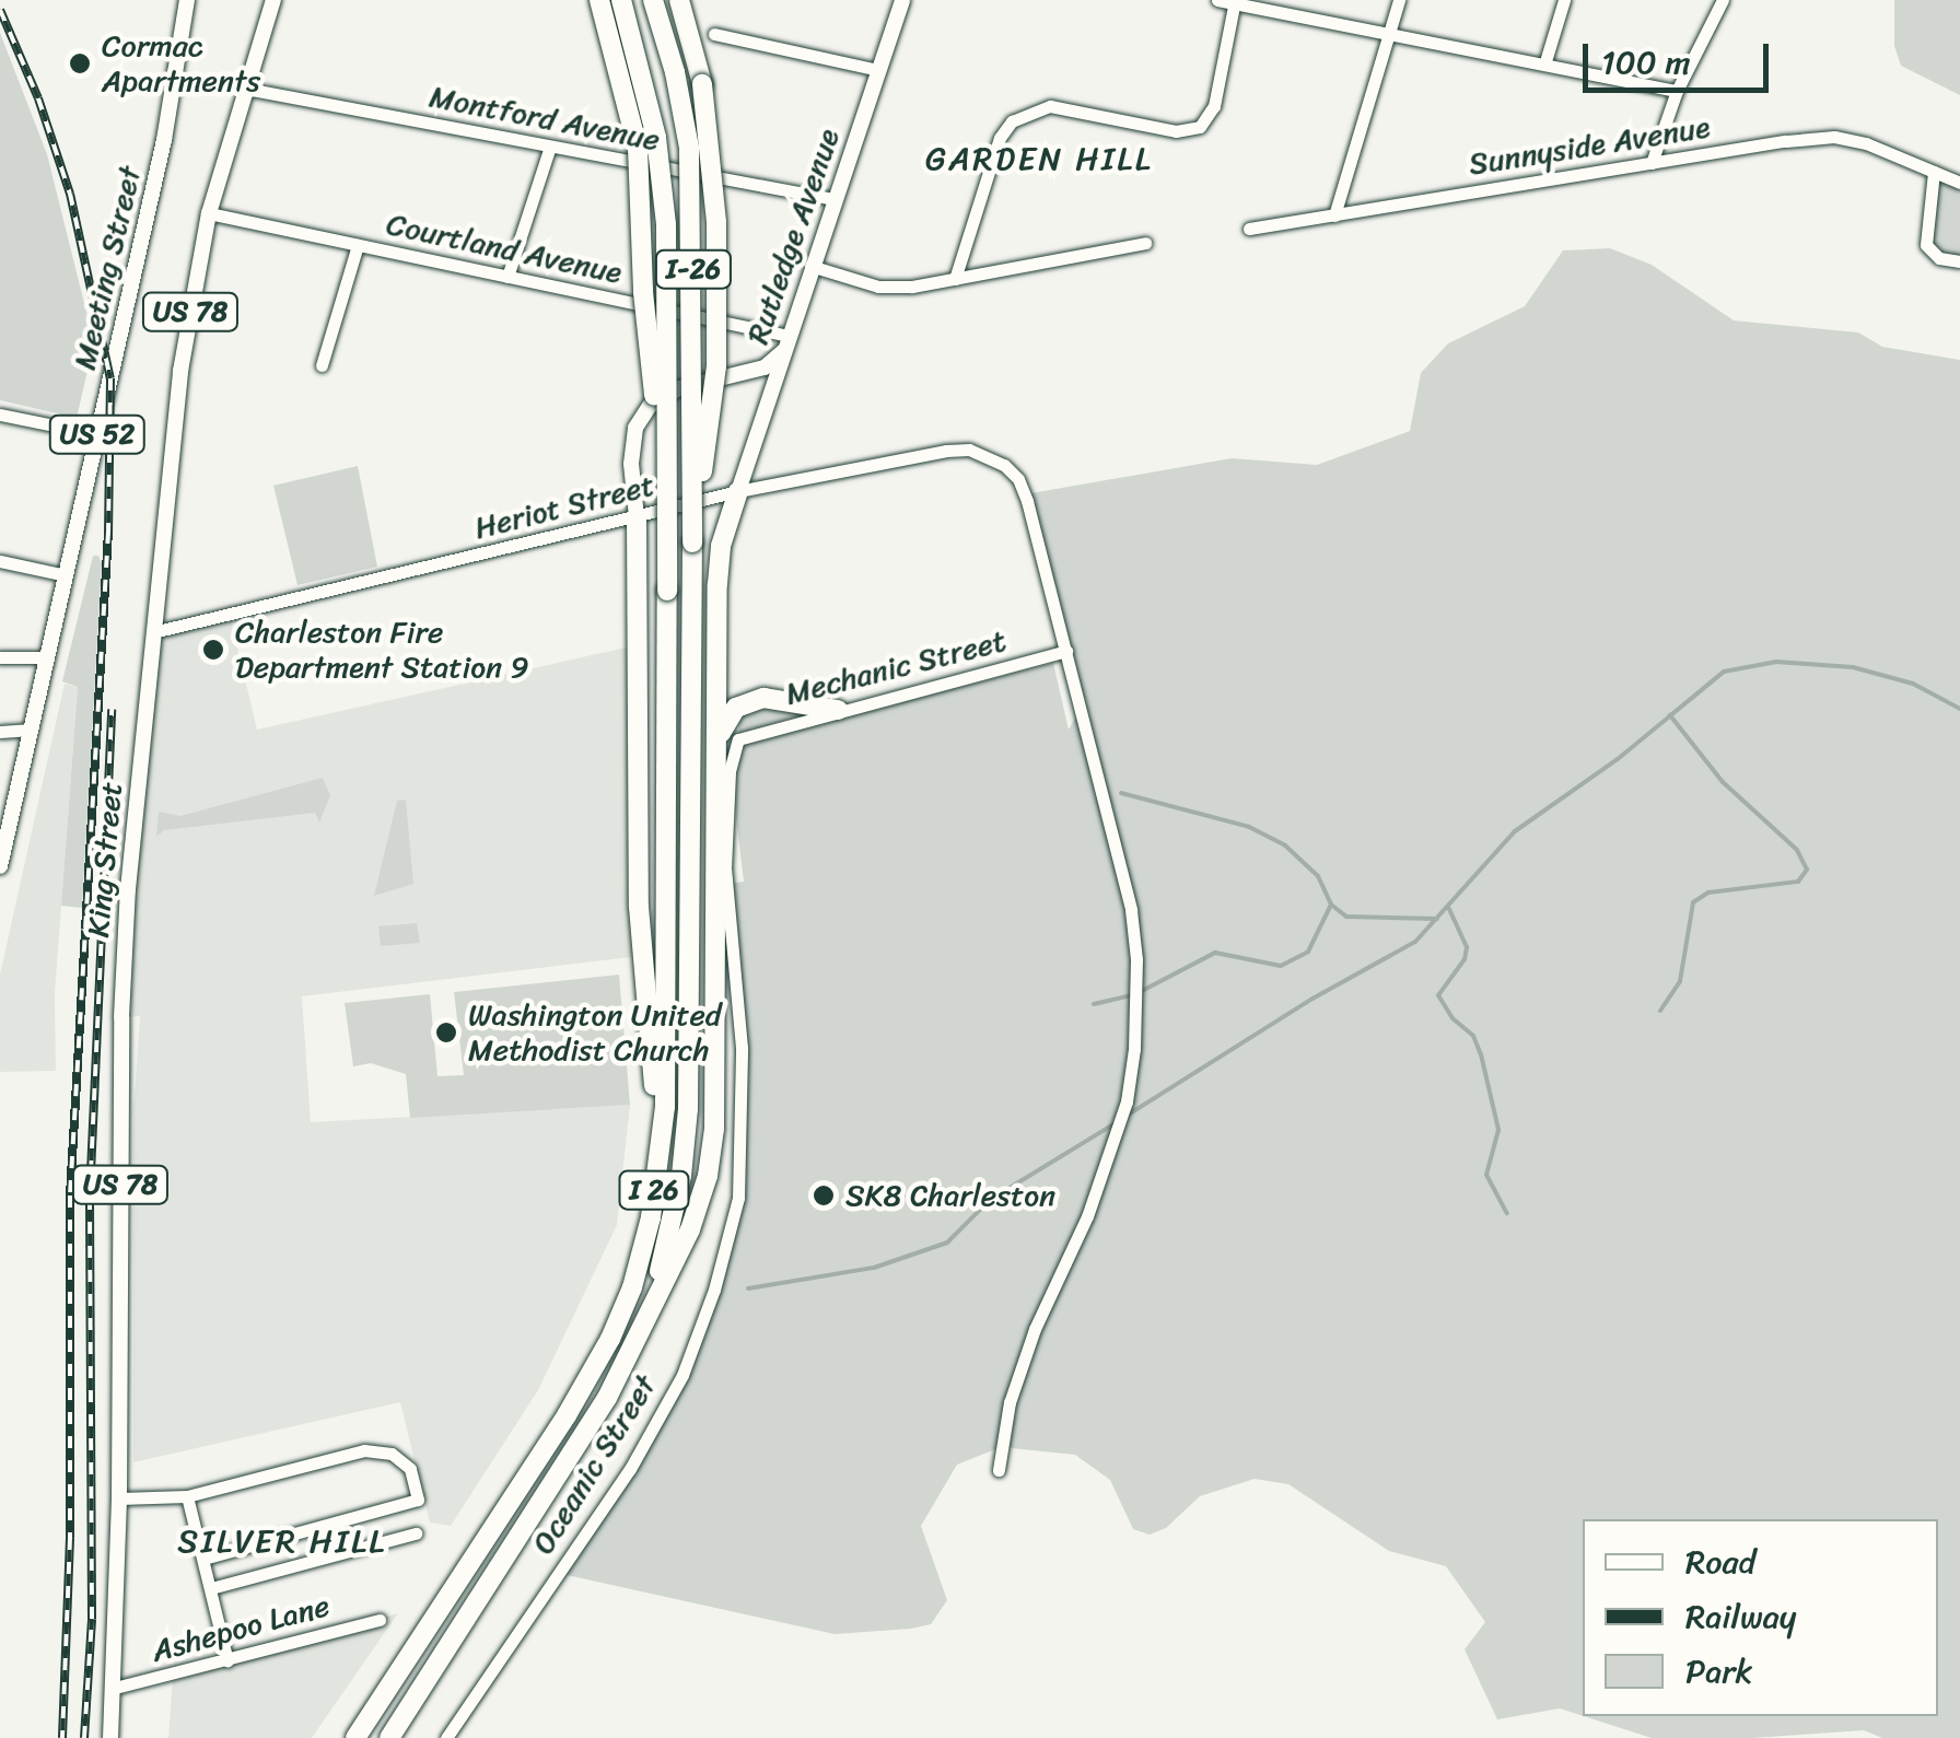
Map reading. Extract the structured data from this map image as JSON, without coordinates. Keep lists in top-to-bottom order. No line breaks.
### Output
{"streets":{"highway":["I-26","I 26"],"main road":["Rutledge Avenue","Meeting Street","US 78","US 52","King Street"],"street":["Montford Avenue","Sunnyside Avenue","Courtland Avenue","Heriot Street","Mechanic Street","Oceanic Street","Ashepoo Lane"]},"crossings":[["Montford Avenue","Rutledge Avenue"],["Montford Avenue","King Street"],["Rutledge Avenue","Courtland Avenue"],["Rutledge Avenue","Heriot Street"],["Courtland Avenue","King Street"],["I-26","I 26"],["Heriot Street","Mechanic Street"],["Heriot Street","King Street"],["Mechanic Street","Oceanic Street"],["King Street","Ashepoo Lane"]],"districts":["GARDEN HILL","SILVER HILL"],"places":["Cormac Apartments","Charleston Fire Department Station 9","Washington United Methodist Church","SK8 Charleston"],"legend":["Road","Railway","Park"],"scale_bar":"100 m"}
